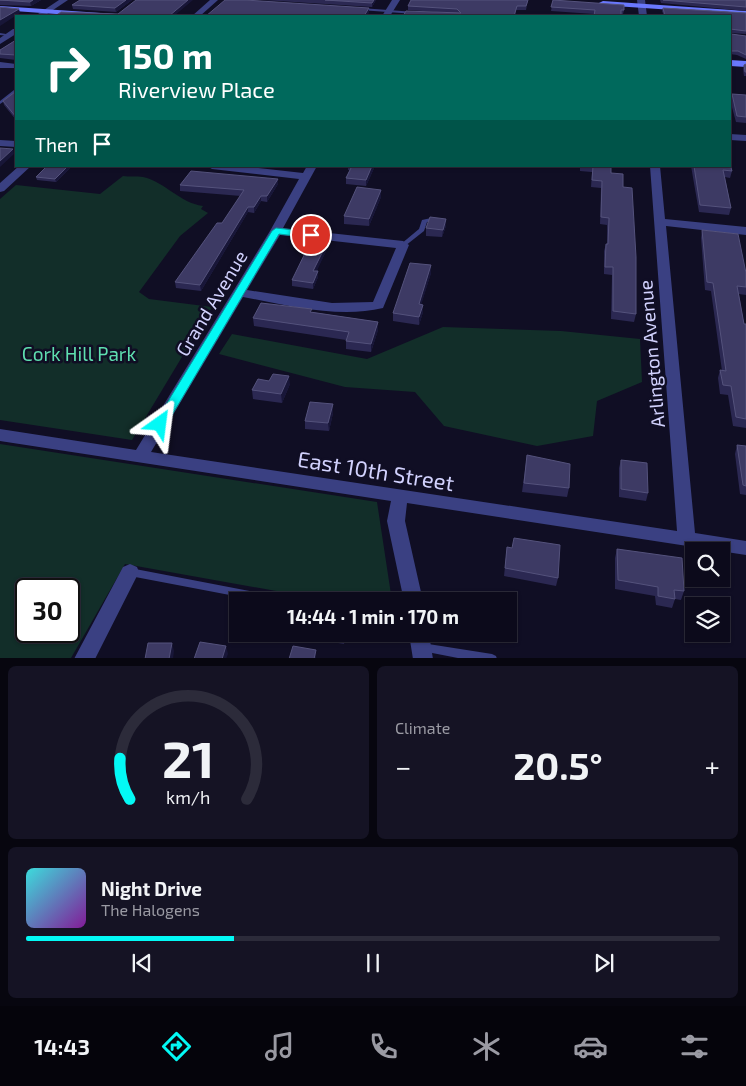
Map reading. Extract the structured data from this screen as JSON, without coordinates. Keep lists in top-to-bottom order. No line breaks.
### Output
{"streets":{"street":["Grand Avenue","Arlington Avenue","East 10th Street"]},"crossings":[["Grand Avenue","East 10th Street"],["Arlington Avenue","East 10th Street"]],"parks":["Cork Hill Park"],"page":{"turn":["150 m","Riverview Place"],"then":"Then","limit":"30","trip":"14:44 · 1 min · 170 m","tile":"Climate","heat":["−","20.5°","+"],"song":["Night Drive","The Halogens"],"tabs":"14:43","gauge":["21","km/h"]}}
